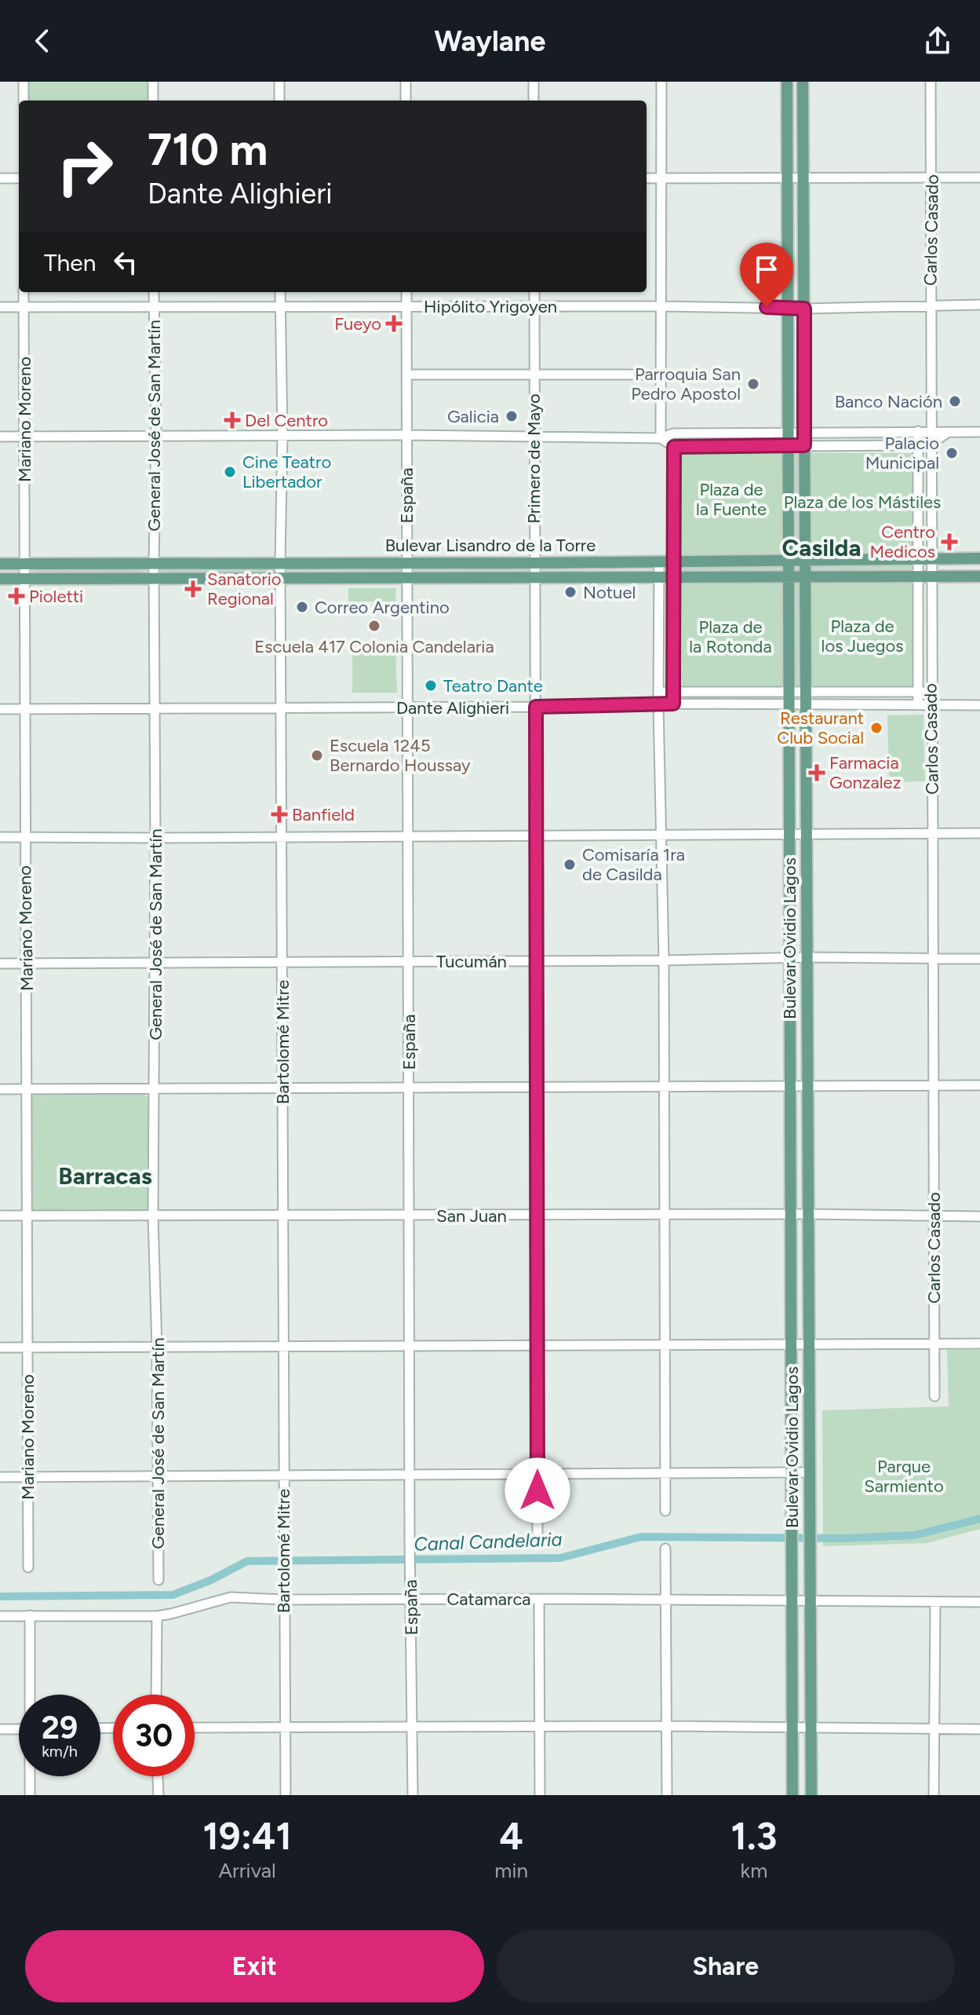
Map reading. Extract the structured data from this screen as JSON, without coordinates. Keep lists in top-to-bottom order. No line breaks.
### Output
{"streets":{"main road":["Bulevar Lisandro de la Torre","Bulevar Ovidio Lagos"],"street":["Carlos Casado","Hipólito Yrigoyen","Mariano Moreno","General José de San Martín","Primero de Mayo","España","Dante Alighieri","Tucumán","Bartolomé Mitre","San Juan","Catamarca"]},"crossings":[["Carlos Casado","Hipólito Yrigoyen"],["Carlos Casado","Bulevar Lisandro de la Torre"],["Carlos Casado","Dante Alighieri"],["Carlos Casado","Tucumán"],["Carlos Casado","San Juan"],["Hipólito Yrigoyen","Mariano Moreno"],["Hipólito Yrigoyen","General José de San Martín"],["Hipólito Yrigoyen","Primero de Mayo"],["Hipólito Yrigoyen","España"],["Hipólito Yrigoyen","Bulevar Ovidio Lagos"],["Hipólito Yrigoyen","Bartolomé Mitre"],["Mariano Moreno","Bulevar Lisandro de la Torre"],["Mariano Moreno","Dante Alighieri"],["Mariano Moreno","Tucumán"],["Mariano Moreno","San Juan"],["General José de San Martín","Bulevar Lisandro de la Torre"],["General José de San Martín","Dante Alighieri"],["General José de San Martín","Tucumán"],["General José de San Martín","San Juan"],["Primero de Mayo","Bulevar Lisandro de la Torre"],["Primero de Mayo","Dante Alighieri"],["Primero de Mayo","Tucumán"],["Primero de Mayo","San Juan"],["España","Bulevar Lisandro de la Torre"],["España","Dante Alighieri"],["España","Tucumán"],["España","San Juan"],["España","Catamarca"],["Bulevar Lisandro de la Torre","Bulevar Ovidio Lagos"],["Bulevar Lisandro de la Torre","Bartolomé Mitre"],["Dante Alighieri","Bulevar Ovidio Lagos"],["Dante Alighieri","Bartolomé Mitre"],["Bulevar Ovidio Lagos","Tucumán"],["Bulevar Ovidio Lagos","San Juan"],["Bulevar Ovidio Lagos","Catamarca"],["Tucumán","Bartolomé Mitre"],["Bartolomé Mitre","San Juan"],["Bartolomé Mitre","Catamarca"]],"districts":["Casilda","Barracas"],"water":["Canal Candelaria"],"parks":["Plaza de la Fuente","Plaza de los Mástiles","Plaza de los Juegos","Plaza de la Rotonda","Parque Sarmiento"],"places":{"health":["Fueyo","Del Centro","Centro Medicos","Sanatorio Regional","Pioletti","Farmacia Gonzalez","Banfield"],"other":["Parroquia San Pedro Apostol","Banco Nación","Galicia","Palacio Municipal","Cine Teatro Libertador","Notuel","Correo Argentino","Escuela 417 Colonia Candelaria","Teatro Dante","Restaurant Club Social","Escuela 1245 Bernardo Houssay","Comisaría 1ra de Casilda"]},"page":{"header":"Waylane","turn":["710 m","Dante Alighieri"],"then":"Then","speed":"29 km/h","limit":"30","eta":["19:41","Arrival","4","min","1.3","km"],"buttons":["Exit","Share"]}}
